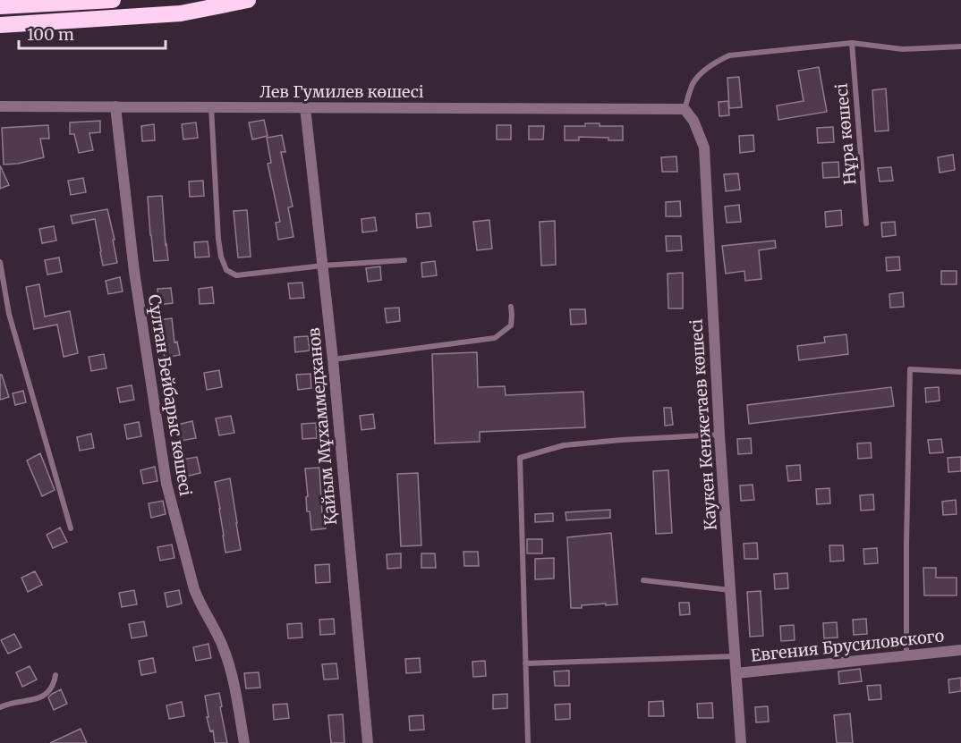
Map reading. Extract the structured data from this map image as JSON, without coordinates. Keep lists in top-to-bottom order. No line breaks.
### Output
{"streets":{"street":["Лев Гумилев көшесі","Сұлтан Бейбарыс көшесі","Каукен Кенжетаев көшесі","Қайым Мұхаммедханов","Евгения Брусиловского"],"lane":["Нұра көшесі"]},"crossings":[["Лев Гумилев көшесі","Сұлтан Бейбарыс көшесі"],["Лев Гумилев көшесі","Каукен Кенжетаев көшесі"],["Лев Гумилев көшесі","Қайым Мұхаммедханов"],["Каукен Кенжетаев көшесі","Евгения Брусиловского"]],"scale_bar":"100 m"}
